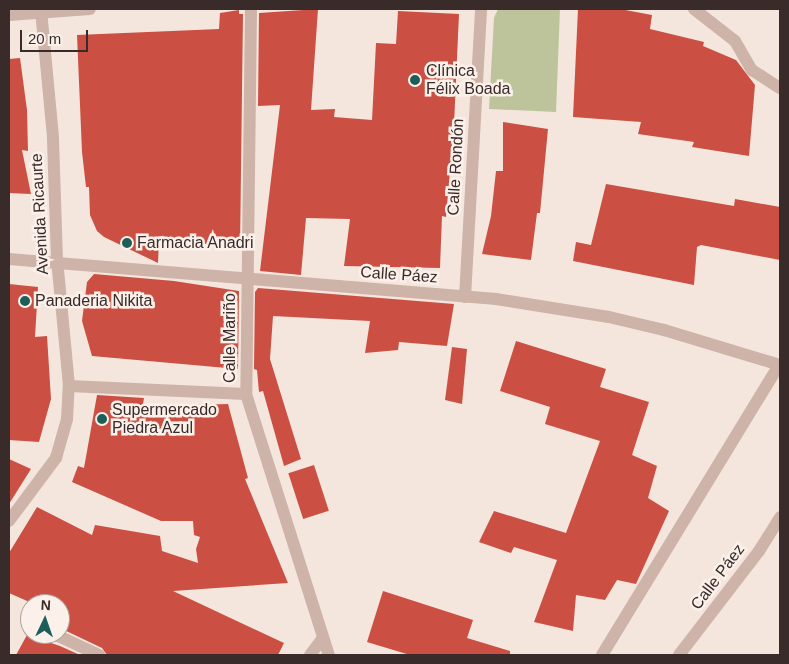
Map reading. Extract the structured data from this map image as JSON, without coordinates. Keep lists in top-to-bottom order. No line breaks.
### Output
{"streets":{"street":["Calle Rondón","Avenida Ricaurte","Calle Páez","Calle Mariño"]},"crossings":[["Calle Rondón","Calle Páez"],["Avenida Ricaurte","Calle Páez"],["Calle Páez","Calle Mariño"]],"places":["Clínica Félix Boada","Farmacia Anadri","Panaderia Nikita","Supermercado Piedra Azul"],"scale_bar":"20 m","north":"top"}
